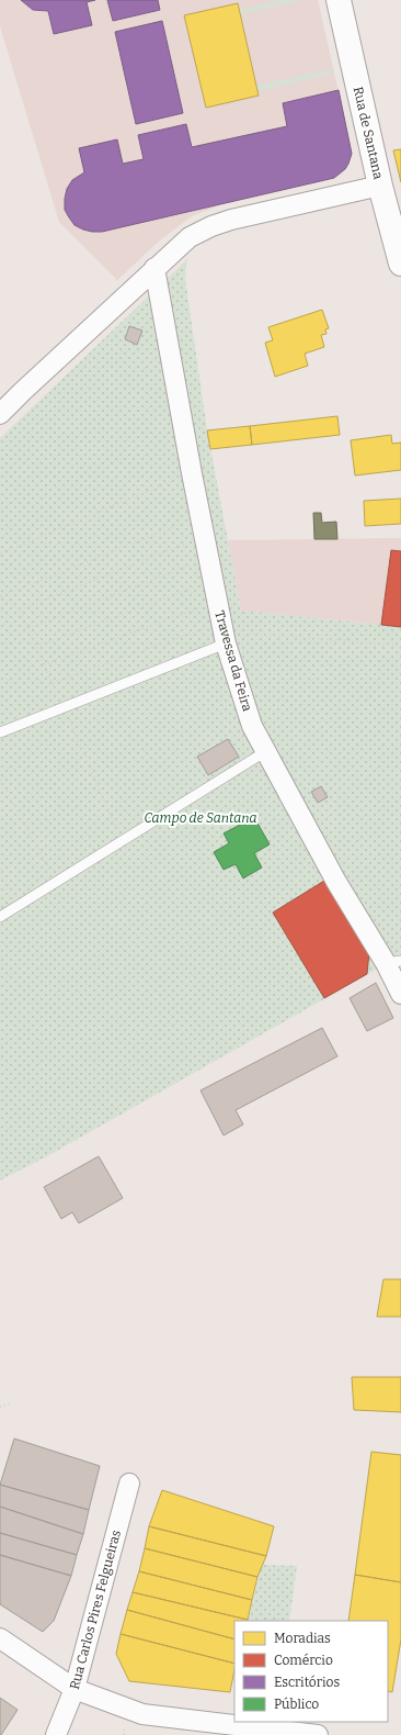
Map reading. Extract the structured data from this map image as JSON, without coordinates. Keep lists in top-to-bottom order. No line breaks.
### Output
{"streets":{"main road":["Rua de Santana"],"street":["Travessa da Feira","Rua Carlos Pires Felgueiras"]},"parks":["Campo de Santana"],"legend":["Moradias","Comércio","Escritórios","Público"]}
